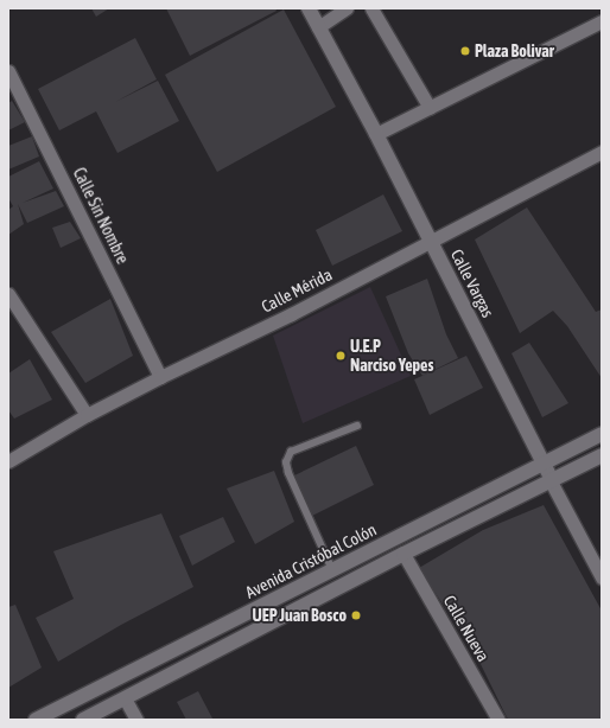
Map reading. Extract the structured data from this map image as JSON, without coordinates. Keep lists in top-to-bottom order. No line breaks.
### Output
{"streets":{"street":["Calle Sin Nombre","Calle Vargas","Calle Mérida","Avenida Cristóbal Colón","Calle Nueva"]},"crossings":[["Calle Sin Nombre","Calle Mérida"],["Calle Vargas","Calle Mérida"],["Calle Vargas","Avenida Cristóbal Colón"]],"places":["Plaza Bolivar","U.E.P Narciso Yepes","UEP Juan Bosco"]}
